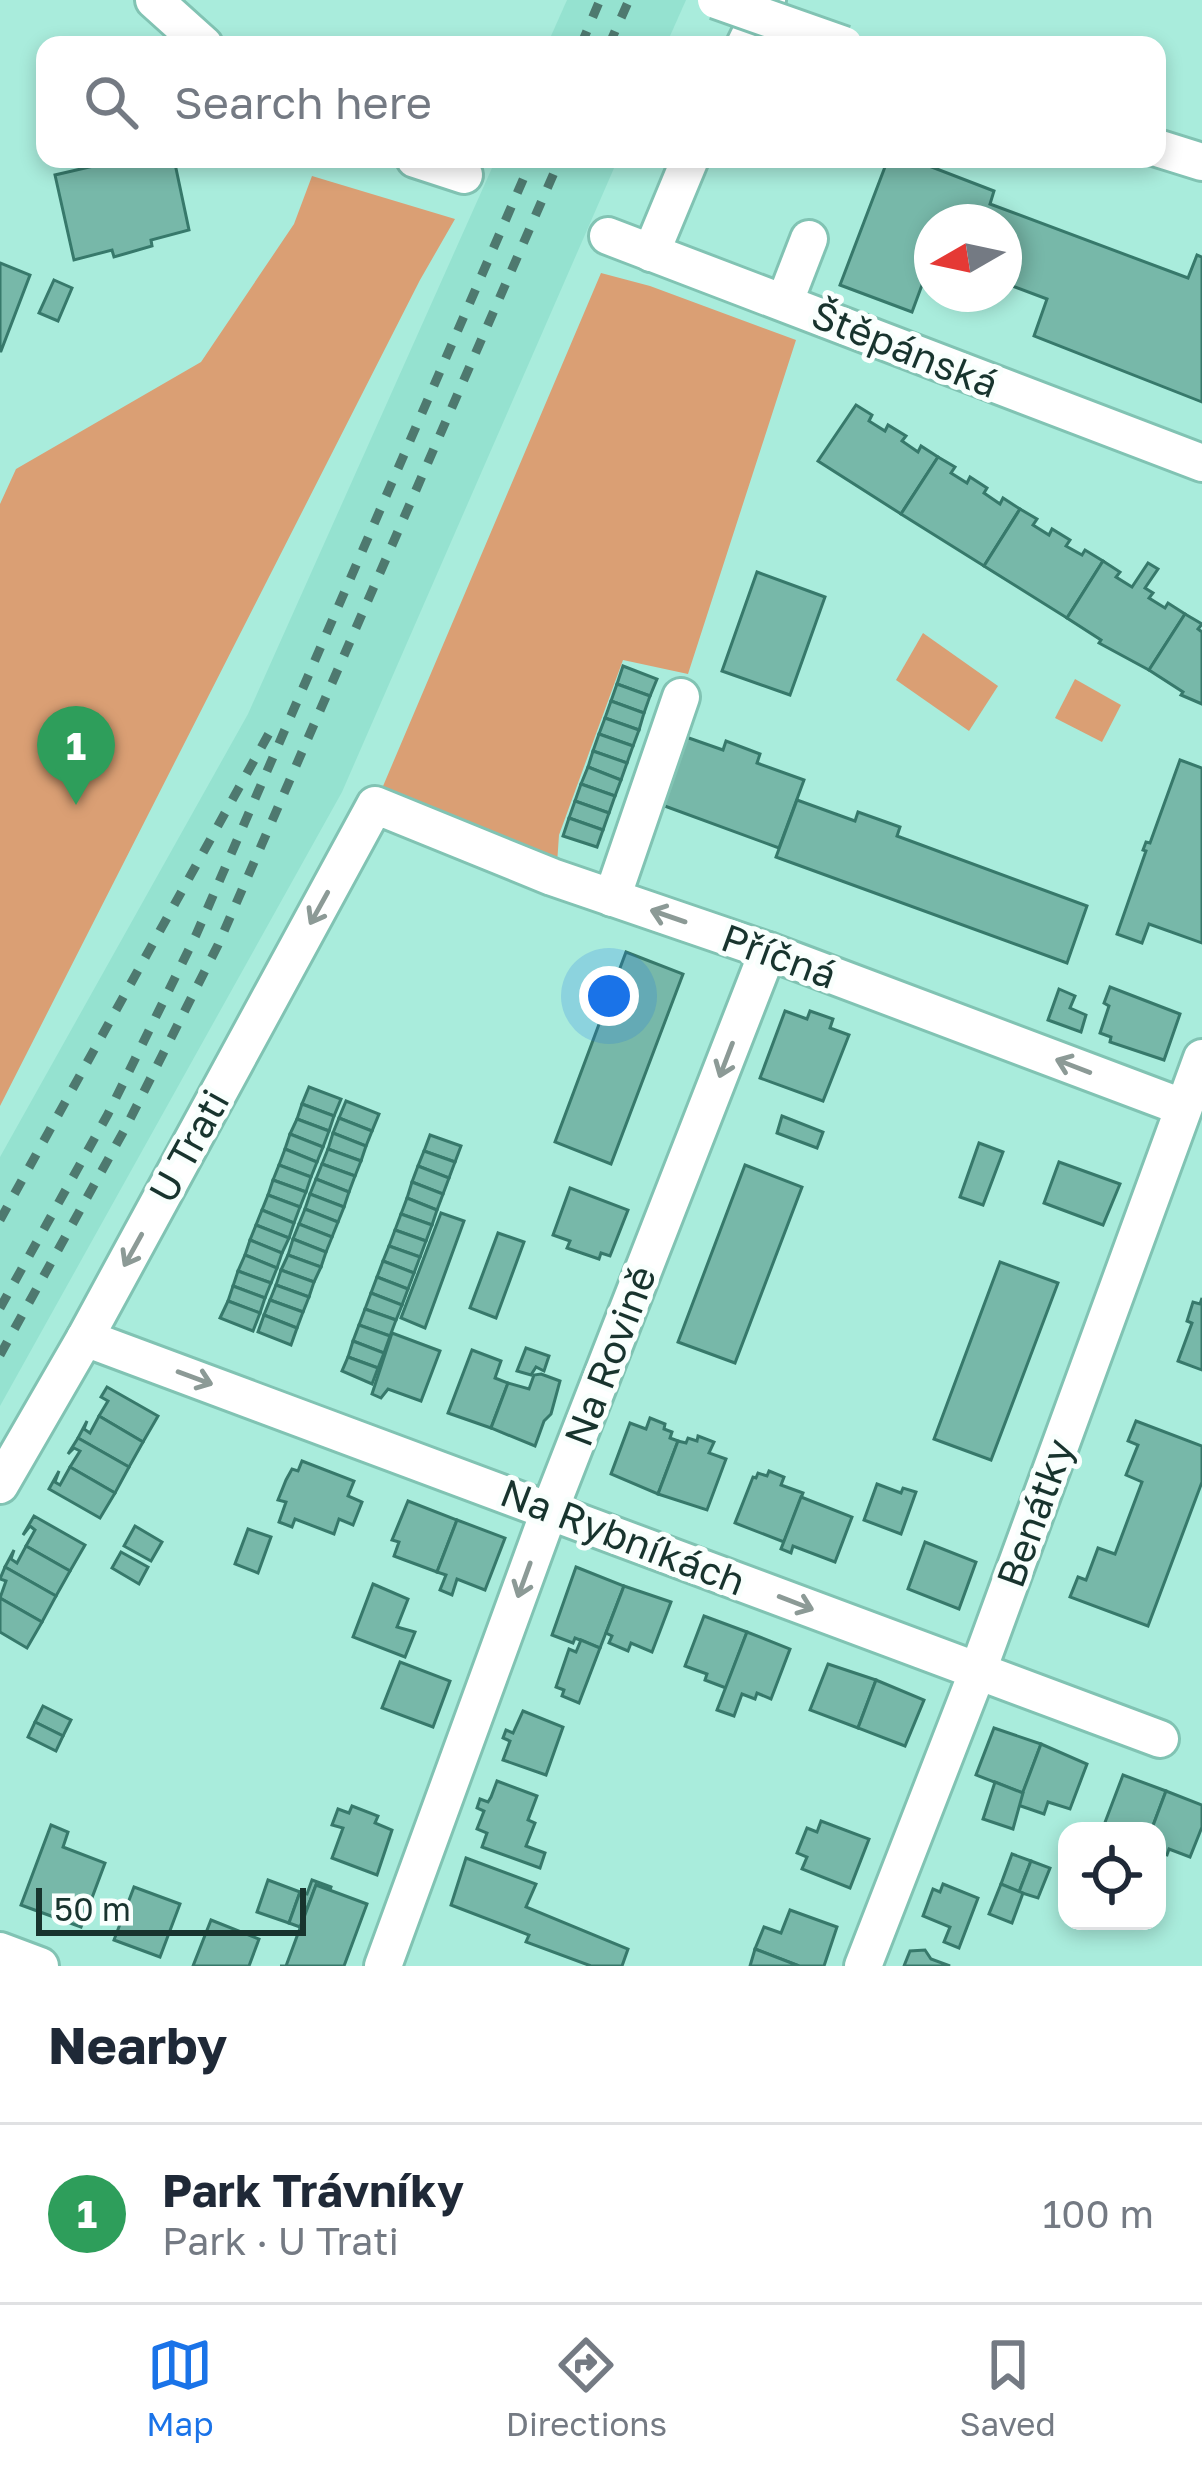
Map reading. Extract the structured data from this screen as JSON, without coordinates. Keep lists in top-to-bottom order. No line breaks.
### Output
{"streets":{"street":["Štěpánská","Příčná","U Trati","Na Rovině","Benátky","Na Rybníkách"]},"crossings":[["Příčná","U Trati"],["Příčná","Na Rovině"],["Příčná","Benátky"],["U Trati","Na Rybníkách"],["Na Rovině","Na Rybníkách"],["Benátky","Na Rybníkách"]],"one_way":["Příčná","U Trati","Na Rovině","Na Rybníkách"],"scale_bar":"50 m","north":"left","page":{"search":"Search here","pins":"1","scale":"50 m","heading":"Nearby","list":[{"mark":"1","name":"Park Trávníky","note":"Park · U Trati","value":"100 m"}],"nav":["Map","Directions","Saved"]}}
